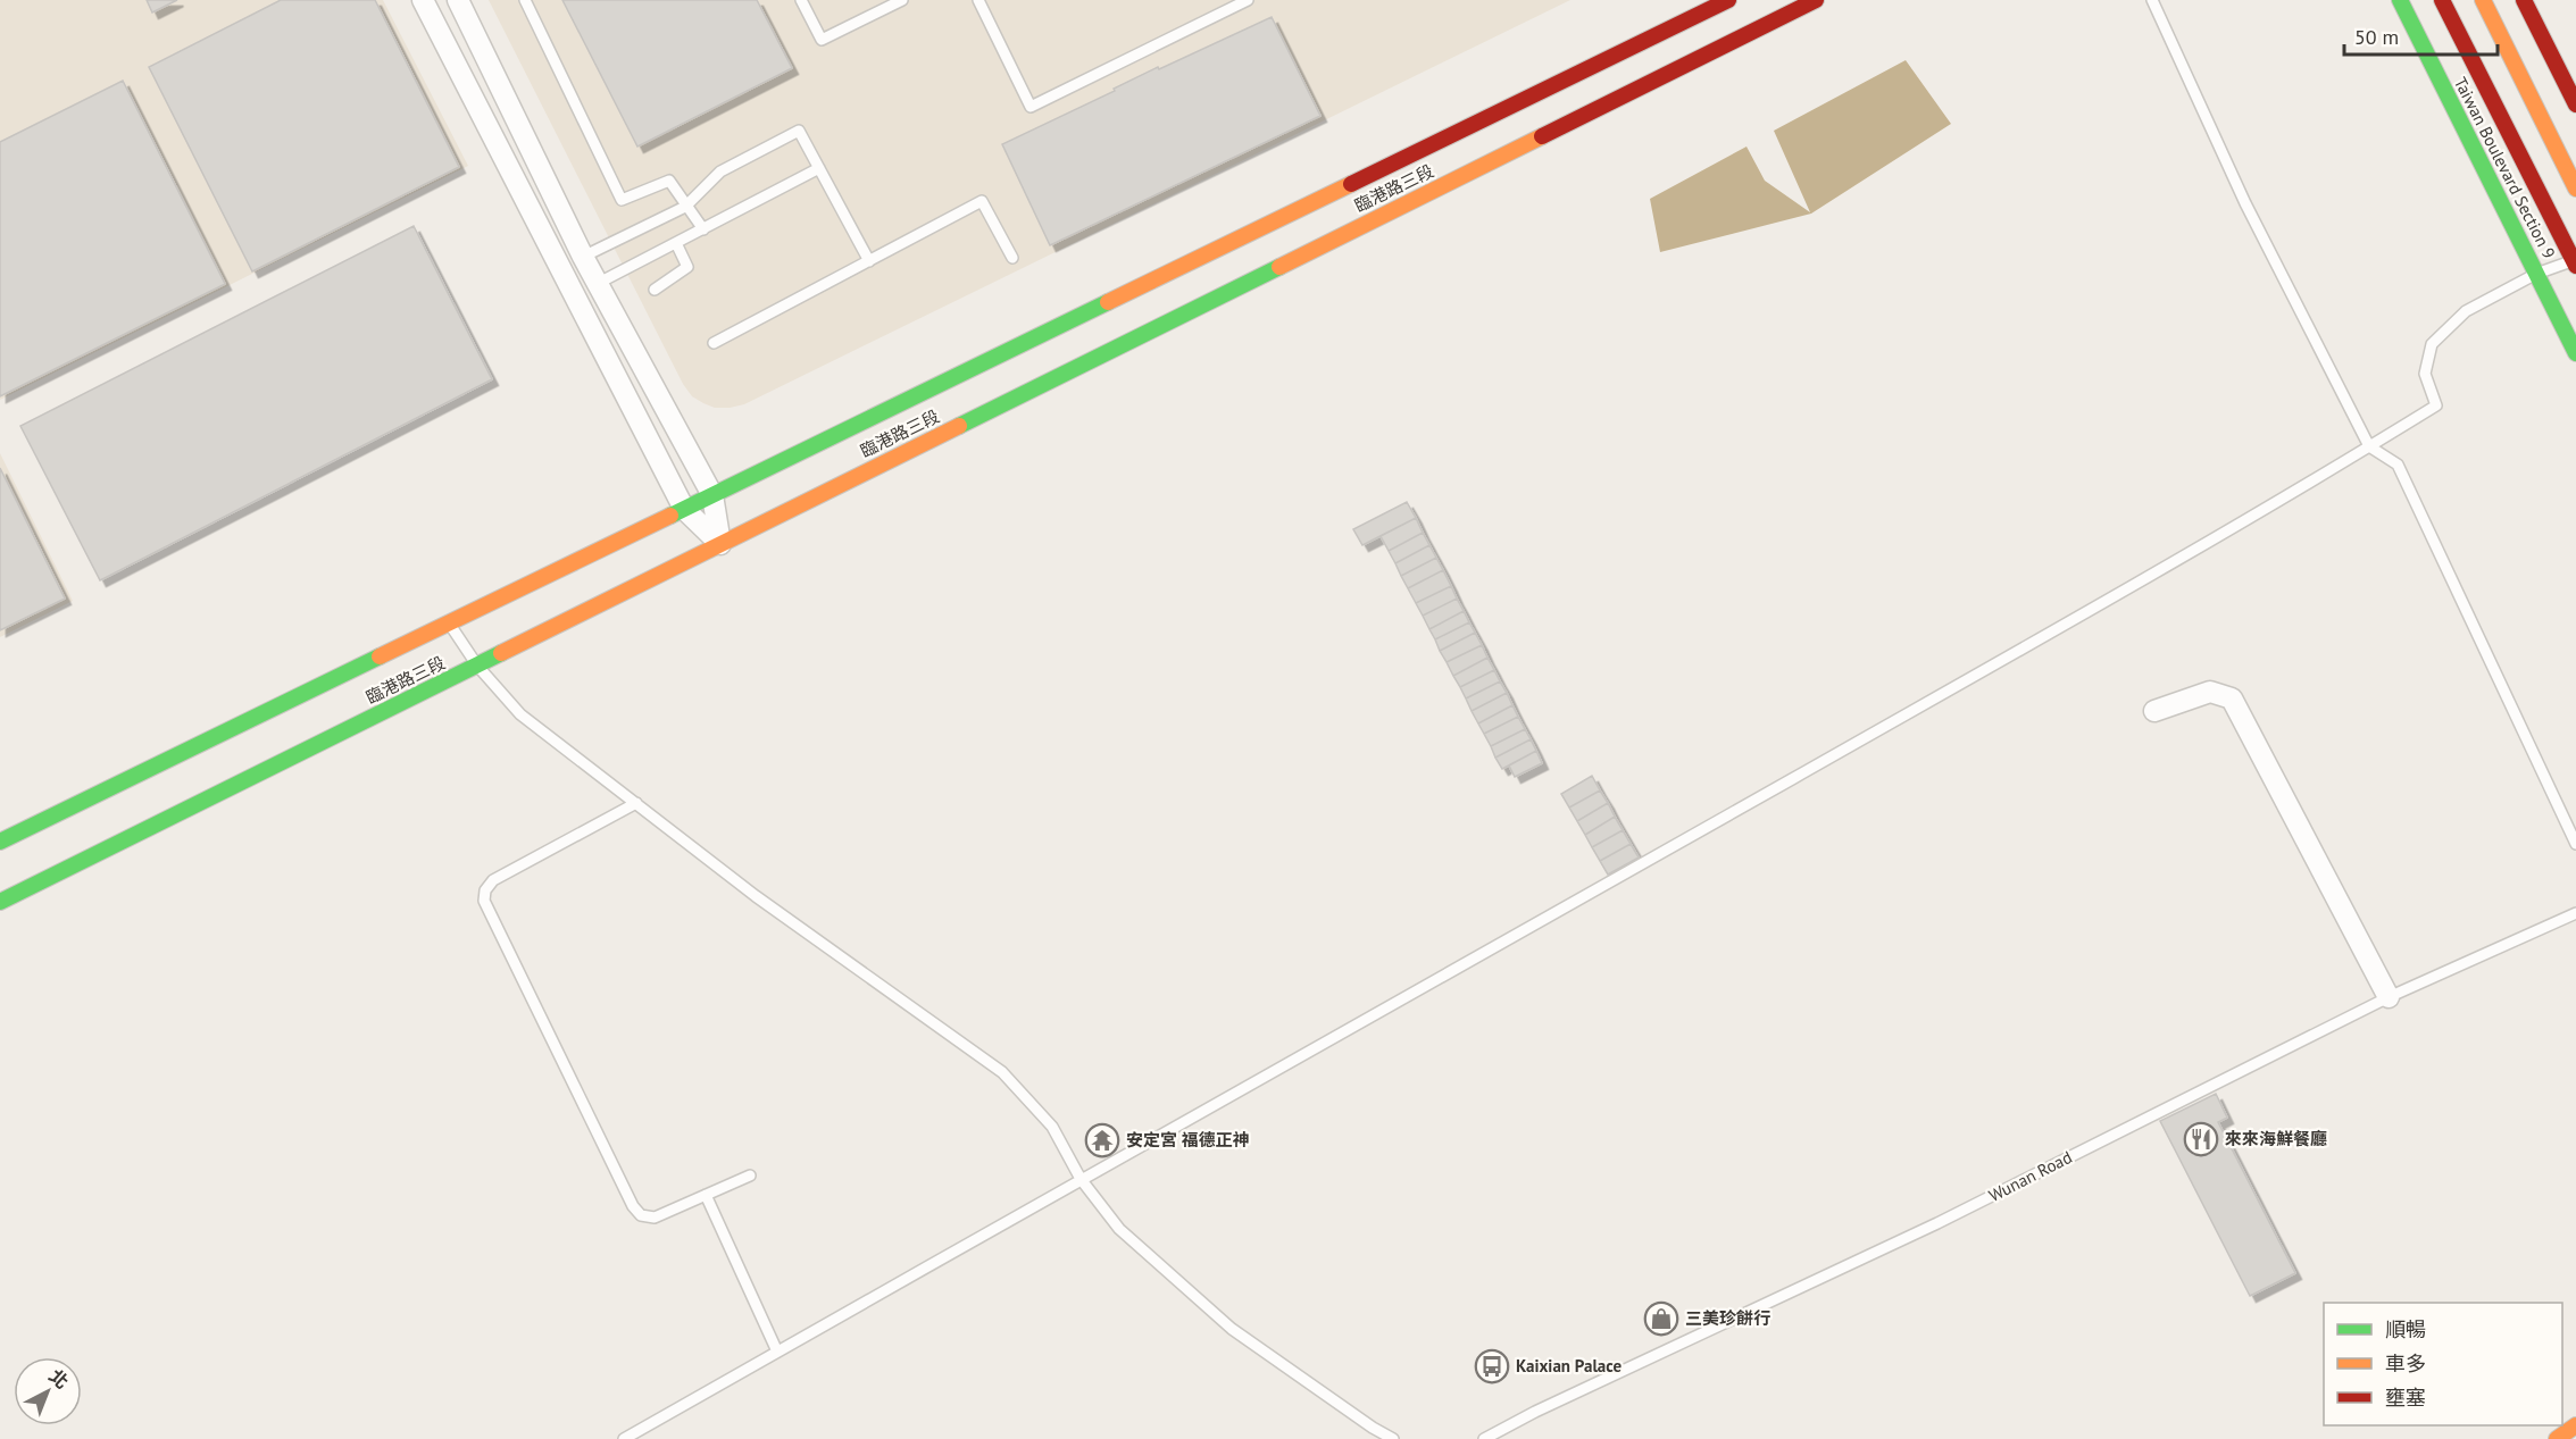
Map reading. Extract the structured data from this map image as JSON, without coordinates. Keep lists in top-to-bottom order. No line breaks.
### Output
{"streets":{"main road":["Taiwan Boulevard Section 9","臨港路三段"],"lane":["Wunan Road"]},"places":{"restaurant":["來來海鮮餐廳"],"temple":["安定宮 福德正神"],"shop":["三美珍餅行"],"bus stop":["Kaixian Palace"]},"legend":["順暢","車多","壅塞"],"scale_bar":"50 m","north":"top right"}
